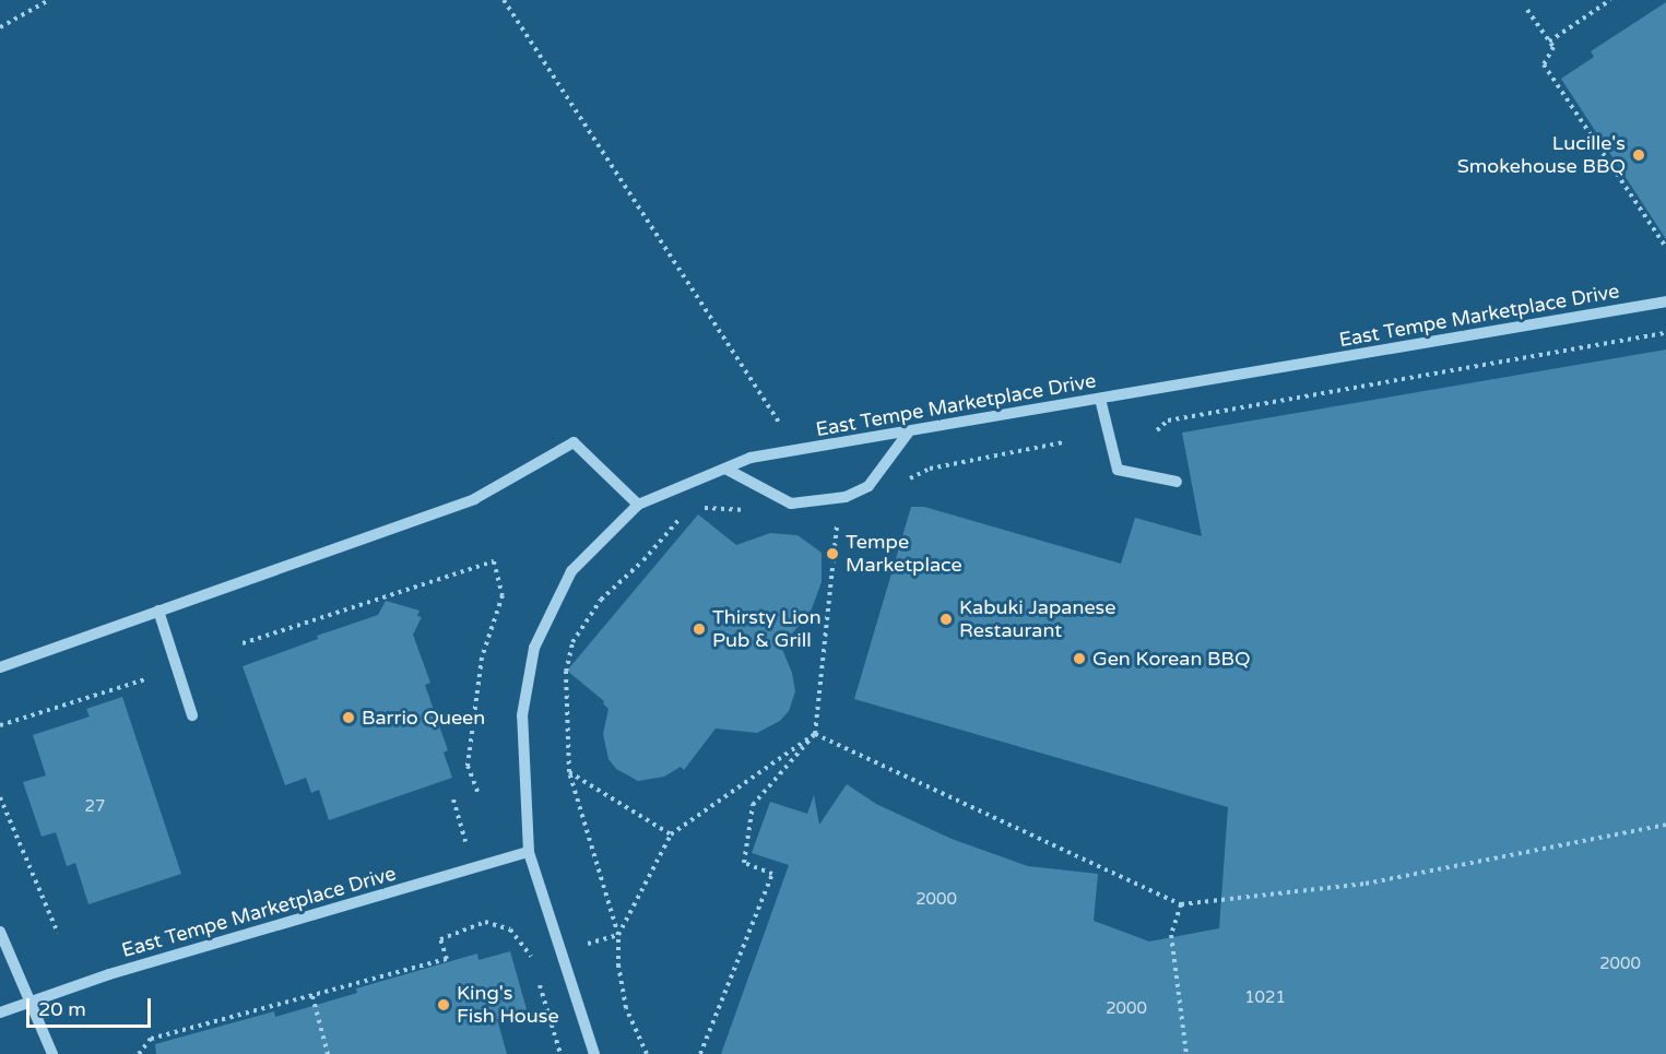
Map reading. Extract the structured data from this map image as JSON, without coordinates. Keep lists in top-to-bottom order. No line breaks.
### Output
{"streets":{"lane":["East Tempe Marketplace Drive"]},"places":["Lucille's Smokehouse BBQ","Tempe Marketplace","Kabuki Japanese Restaurant","Thirsty Lion Pub & Grill","Gen Korean BBQ","Barrio Queen","King's Fish House"],"house_numbers":["27","2000","2000","1021","2000"],"scale_bar":"20 m"}
